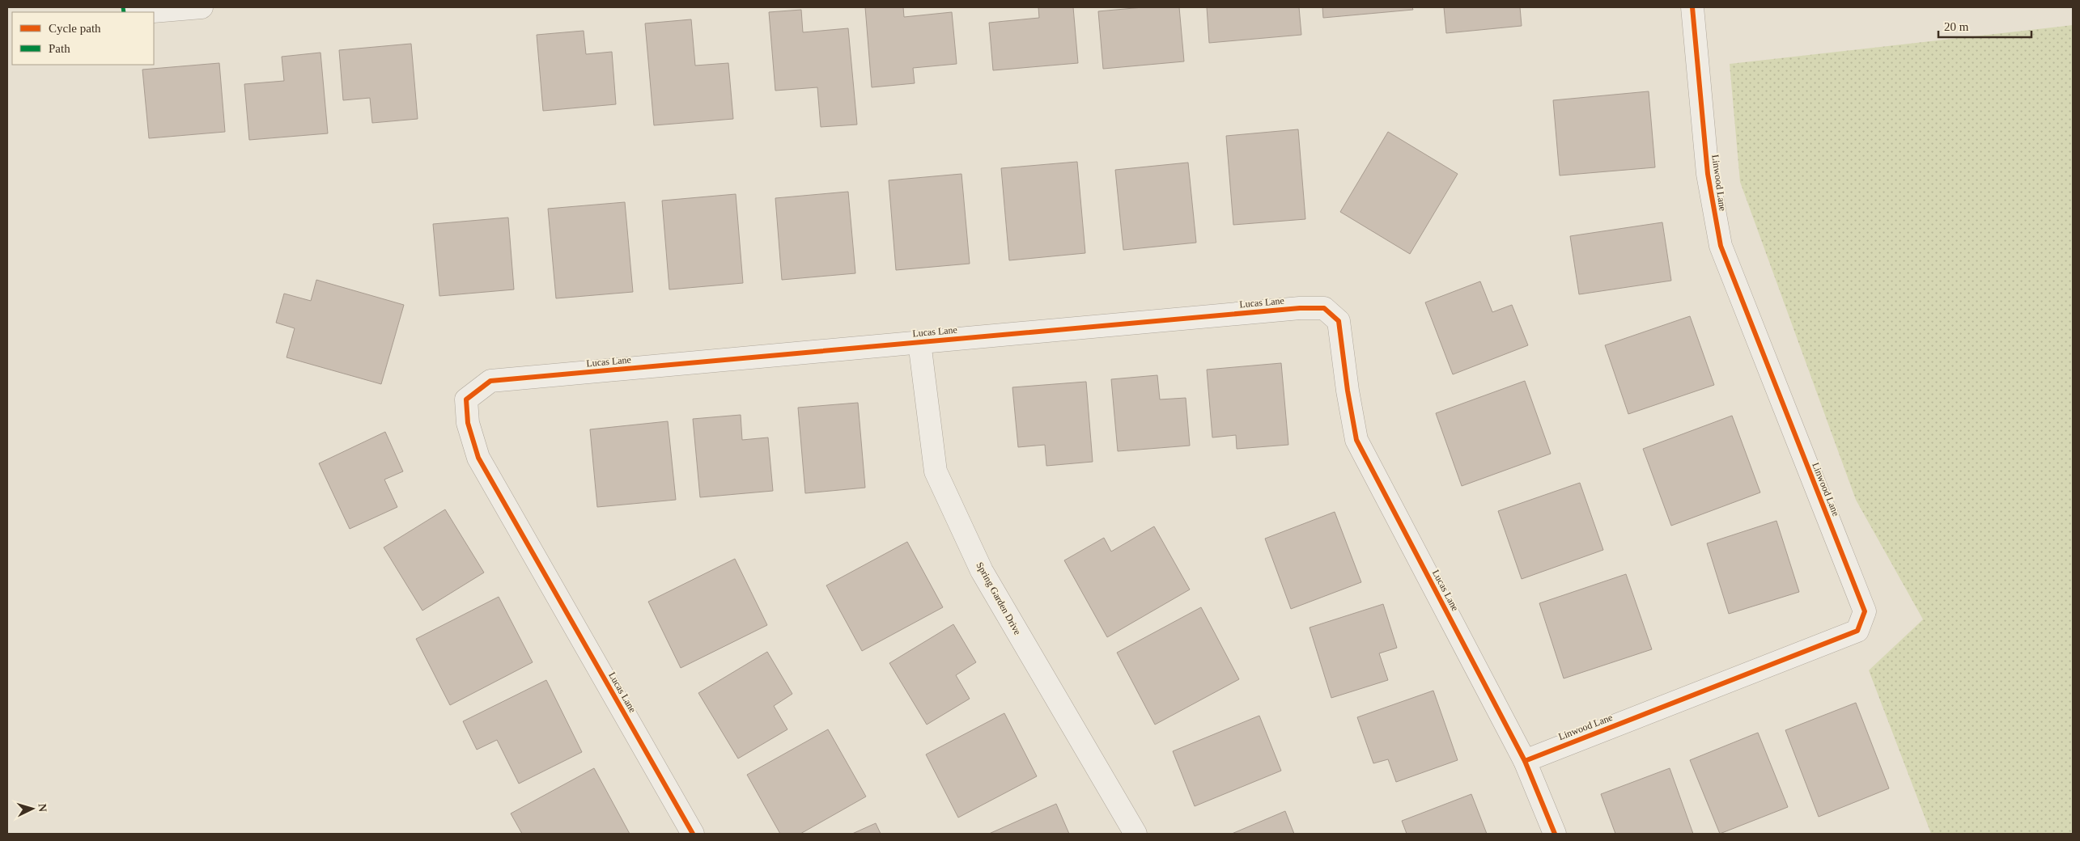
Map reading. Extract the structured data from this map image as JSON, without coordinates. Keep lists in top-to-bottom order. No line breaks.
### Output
{"streets":{"street":["Linwood Lane","Lucas Lane","Spring Garden Drive"]},"crossings":[["Linwood Lane","Lucas Lane"],["Lucas Lane","Spring Garden Drive"]],"legend":["Cycle path","Path"],"scale_bar":"20 m","north":"right"}
